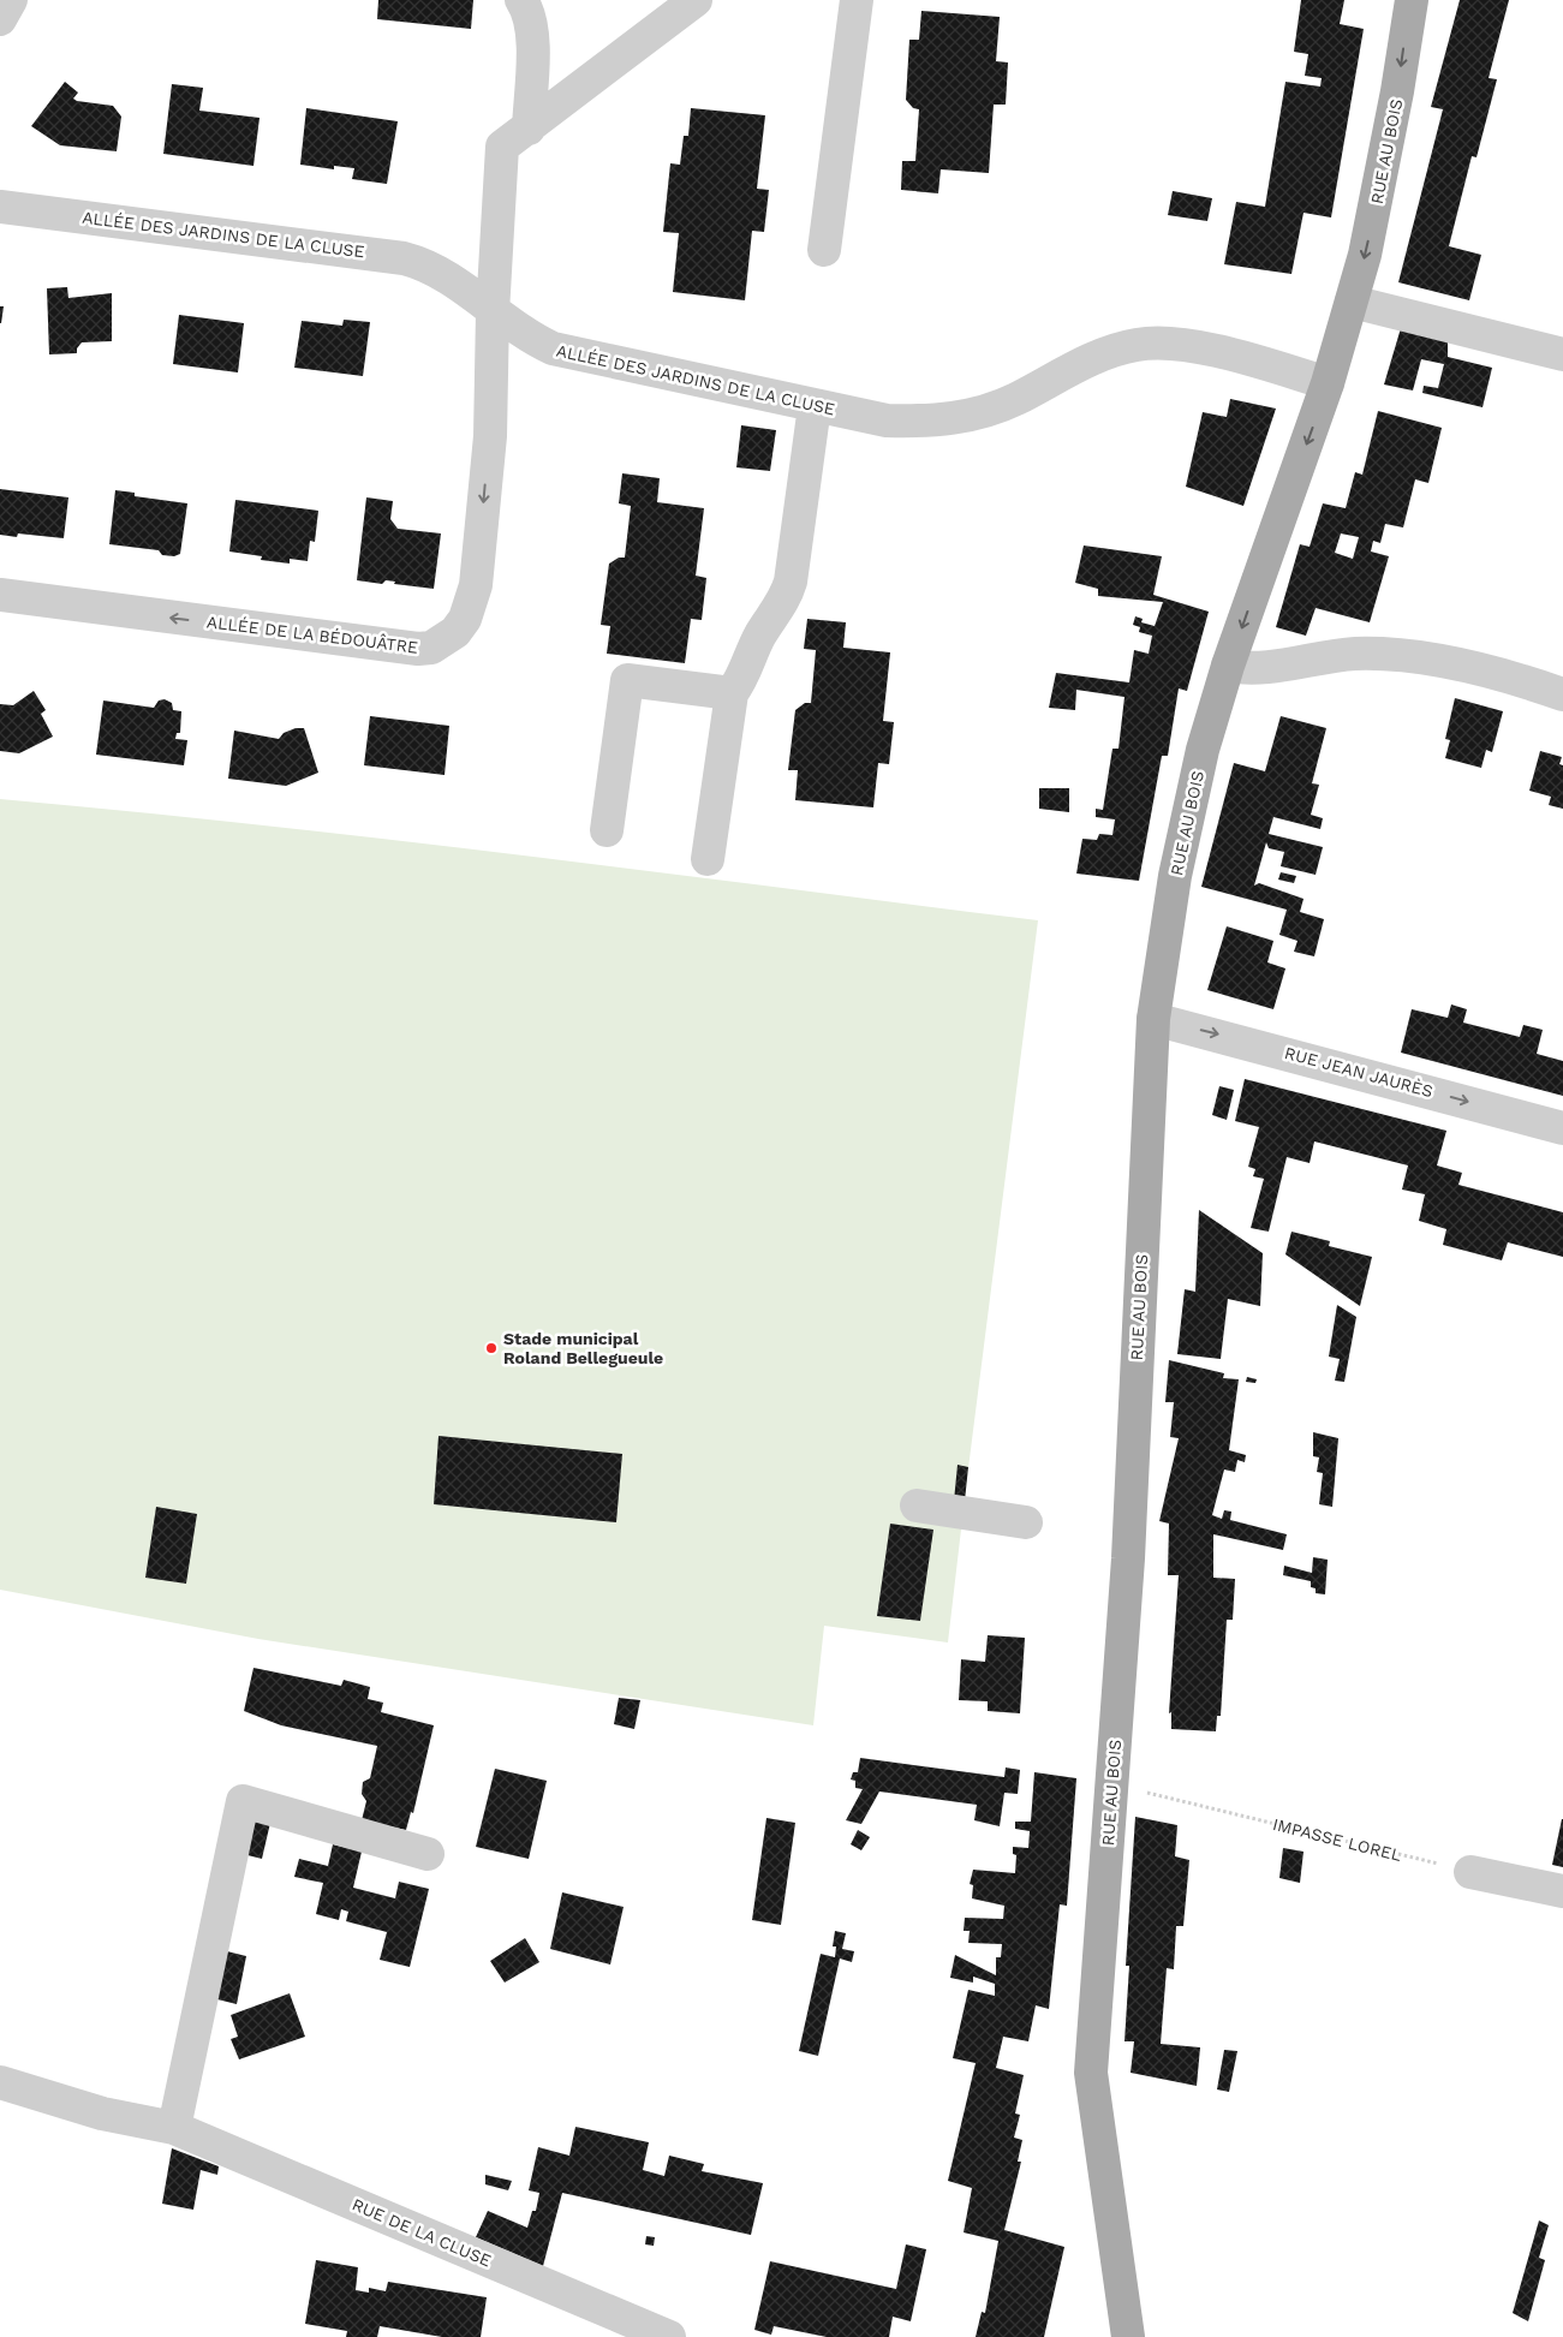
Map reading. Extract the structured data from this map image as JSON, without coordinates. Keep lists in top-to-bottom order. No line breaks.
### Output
{"streets":{"main road":["RUE AU BOIS"],"street":["ALLÉE DES JARDINS DE LA CLUSE","ALLÉE DE LA BÉDOUÂTRE","RUE JEAN JAURÈS","RUE DE LA CLUSE"],"path":["IMPASSE LOREL"]},"crossings":[["RUE AU BOIS","ALLÉE DES JARDINS DE LA CLUSE"],["RUE AU BOIS","RUE JEAN JAURÈS"],["RUE AU BOIS","IMPASSE LOREL"],["ALLÉE DES JARDINS DE LA CLUSE","ALLÉE DE LA BÉDOUÂTRE"]],"one_way":["RUE JEAN JAURÈS"],"places":["Stade municipal Roland Bellegueule"]}
